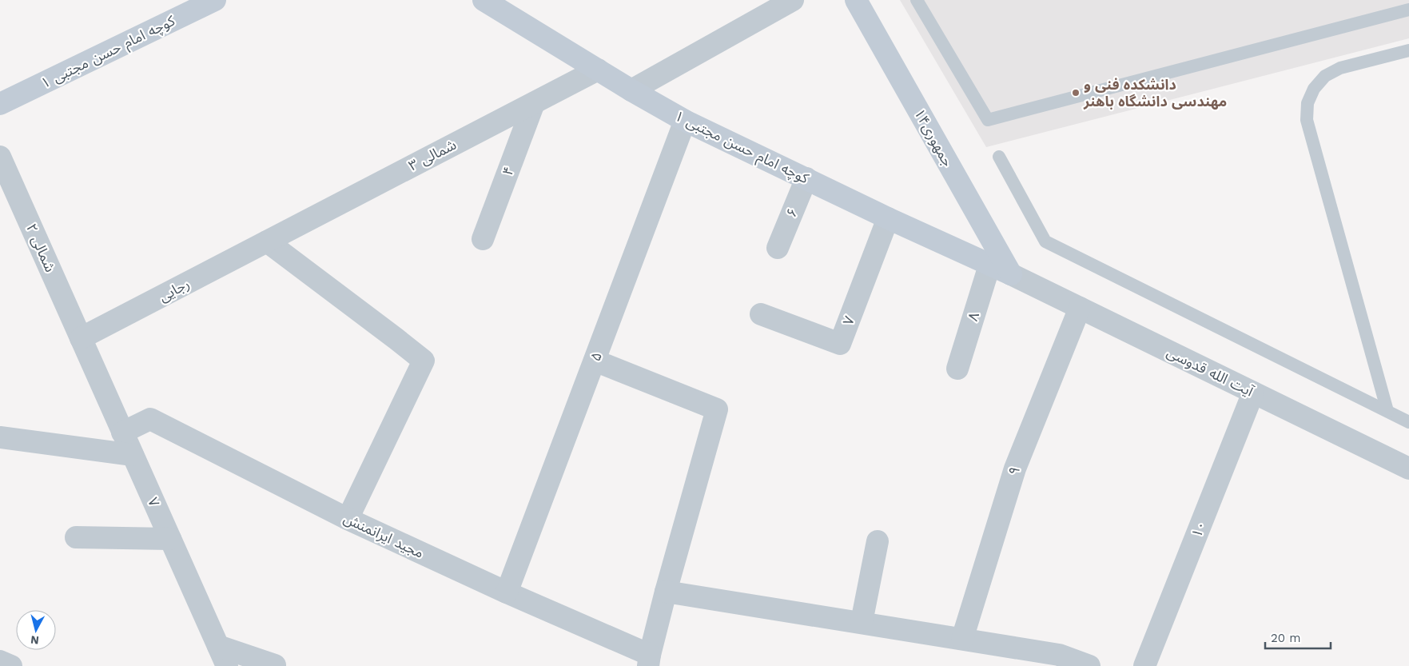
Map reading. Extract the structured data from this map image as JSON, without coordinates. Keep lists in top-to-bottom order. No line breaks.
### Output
{"streets":{"street":["کوچه امام حسن مجتبی ۱","جمهوری۱۴","۳ شمالی","۴","۶","۲ شمالی","رجایی","۸","۷","۵","آیت الله قدوسی","۹","۱۰","مجید ایرانمنش"]},"crossings":[["کوچه امام حسن مجتبی ۱","جمهوری۱۴"],["کوچه امام حسن مجتبی ۱","۳ شمالی"],["کوچه امام حسن مجتبی ۱","۶"],["کوچه امام حسن مجتبی ۱","۸"],["کوچه امام حسن مجتبی ۱","۷"],["کوچه امام حسن مجتبی ۱","۵"],["کوچه امام حسن مجتبی ۱","آیت الله قدوسی"],["جمهوری۱۴","آیت الله قدوسی"],["۳ شمالی","۴"],["۳ شمالی","رجایی"],["۲ شمالی","رجایی"],["۲ شمالی","۷"],["رجایی","۷"],["۷","مجید ایرانمنش"],["۵","مجید ایرانمنش"],["آیت الله قدوسی","۹"],["آیت الله قدوسی","۱۰"]],"places":["دانشکده فنی و مهندسی دانشگاه باهنر"],"scale_bar":"20 m","north":"bottom"}
